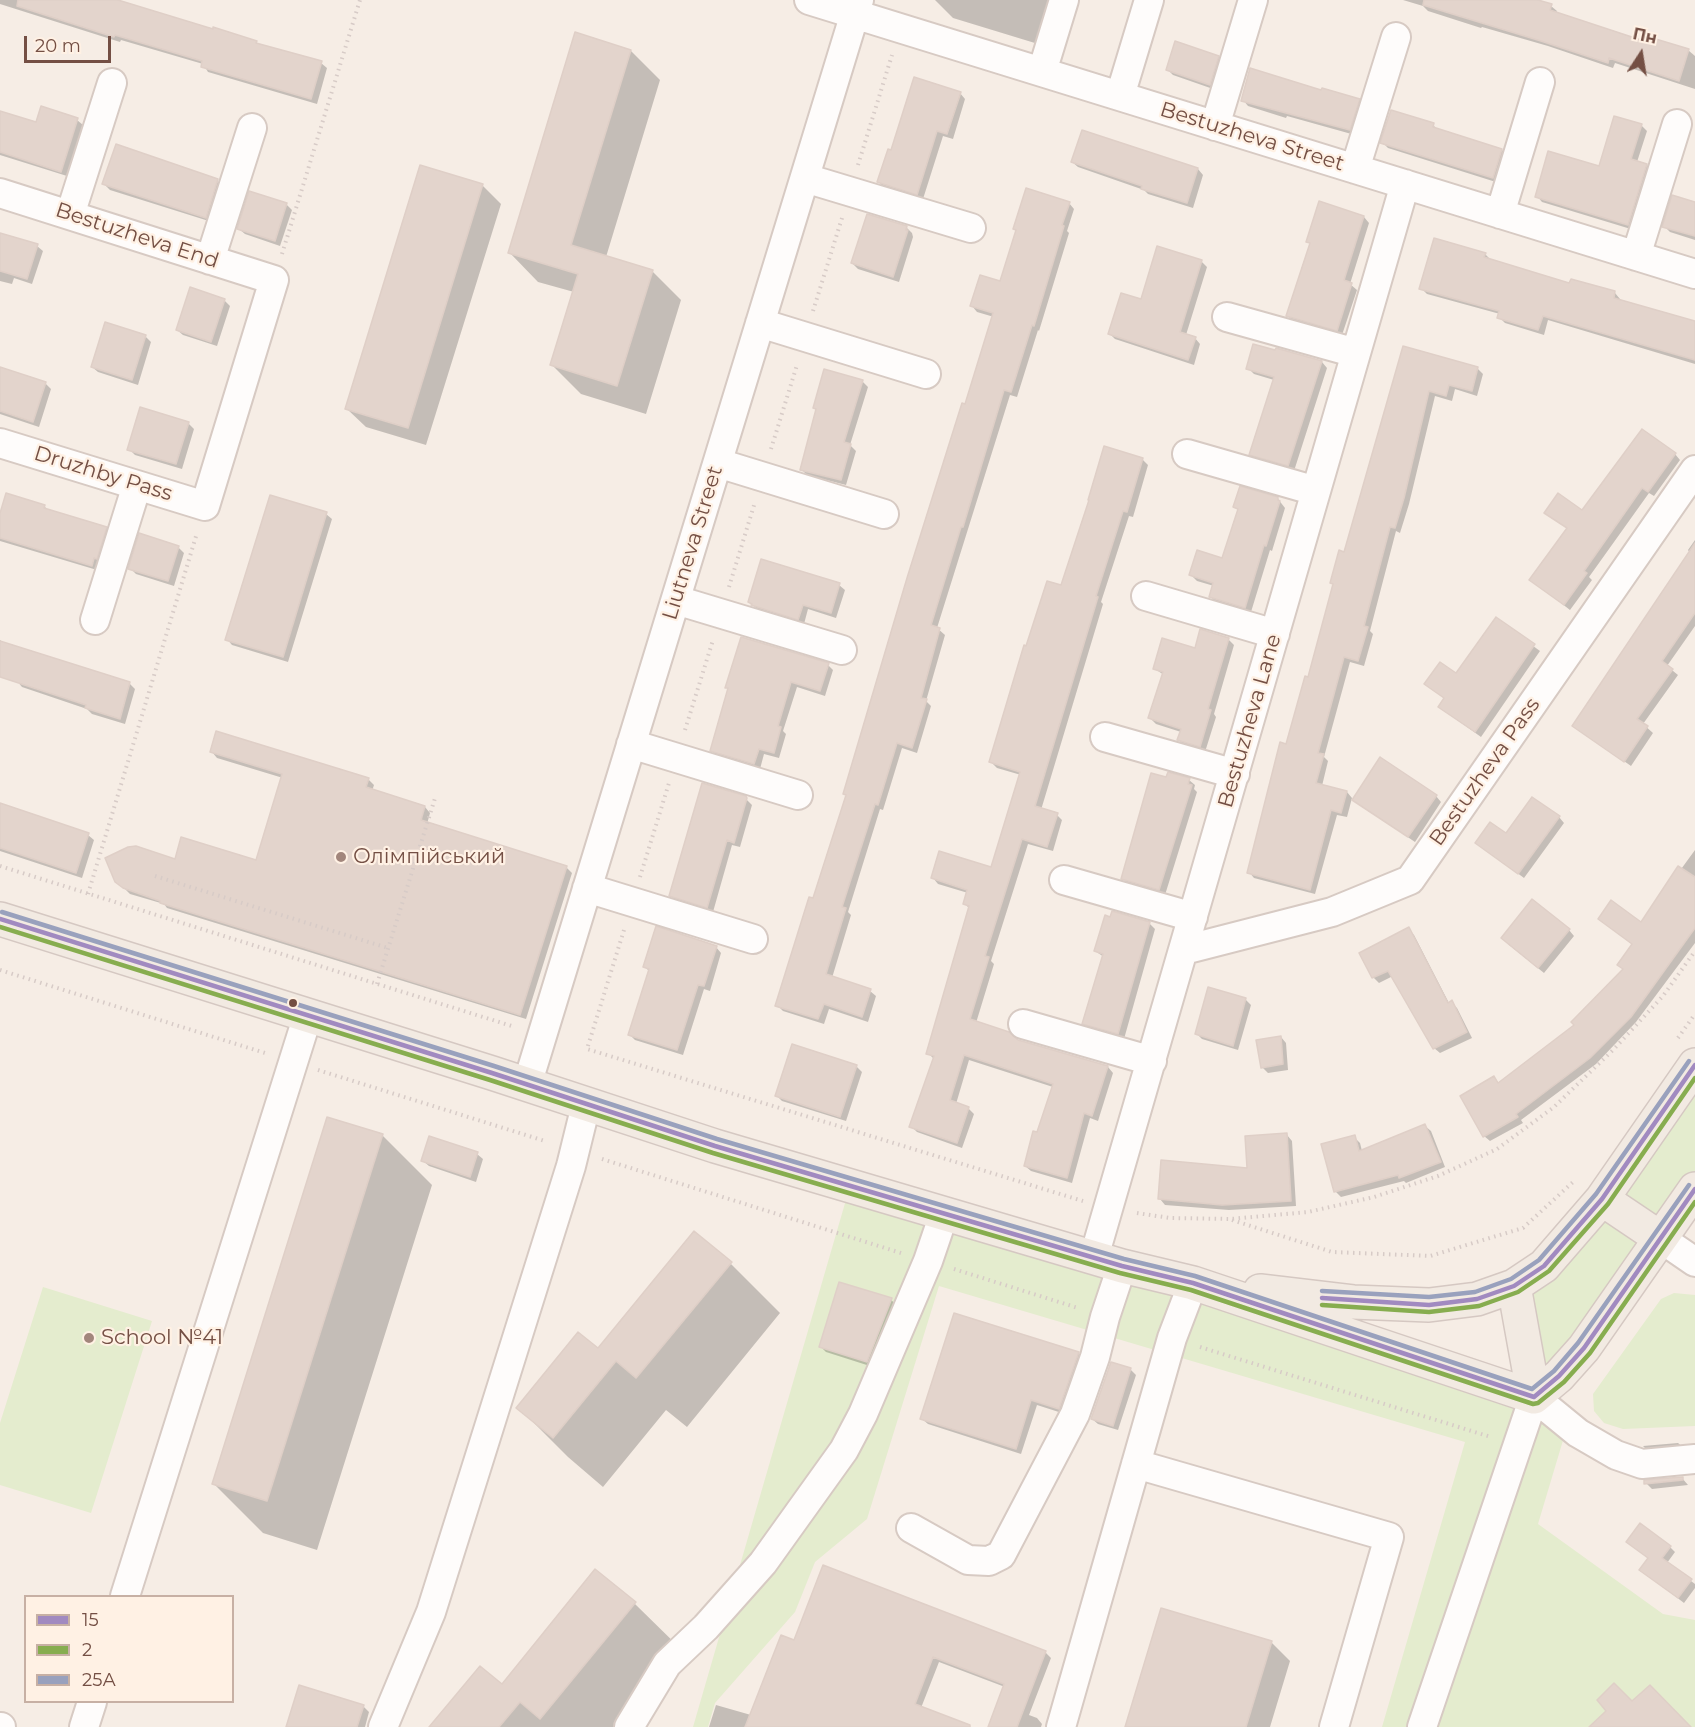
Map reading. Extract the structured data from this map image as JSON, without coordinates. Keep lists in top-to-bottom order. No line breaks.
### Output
{"streets":{"street":["Bestuzheva Street","Bestuzheva End","Druzhby Pass","Liutneva Street","Bestuzheva Lane","Bestuzheva Pass"]},"crossings":[["Bestuzheva Street","Liutneva Street"],["Bestuzheva Street","Bestuzheva Lane"],["Bestuzheva Lane","Bestuzheva Pass"]],"places":["Олімпійський","School №41"],"lines":["transit line 25А","transit line 15","transit line 2"],"legend":["15","2","25А"],"scale_bar":"20 m","north":"top"}
